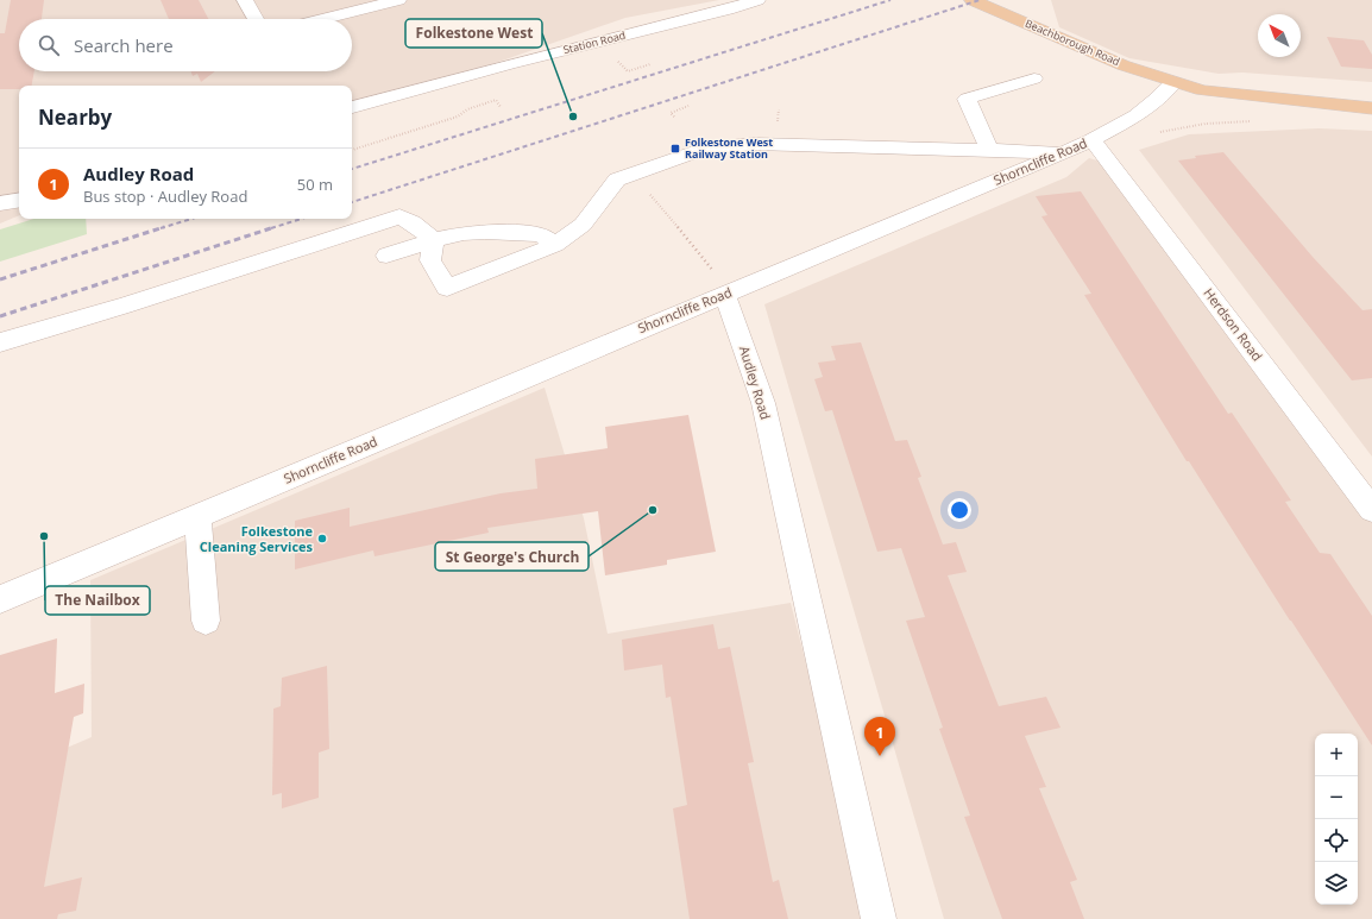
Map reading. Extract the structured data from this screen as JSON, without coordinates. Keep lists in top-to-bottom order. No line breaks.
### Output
{"streets":{"main road":["Beachborough Road"],"street":["Station Road","Shorncliffe Road","Herdson Road","Audley Road"]},"crossings":[["Beachborough Road","Shorncliffe Road"],["Shorncliffe Road","Herdson Road"],["Shorncliffe Road","Audley Road"]],"places":{"other":["Folkestone West","St George's Church","The Nailbox","Folkestone Cleaning Services"],"transit":["Folkestone West Railway Station"]},"north":"top left","page":{"search":"Search here","heading":"Nearby","list":[{"mark":"1","name":"Audley Road","note":"Bus stop · Audley Road","value":"50 m"}],"pins":"1","map_buttons":["+","−"]}}
